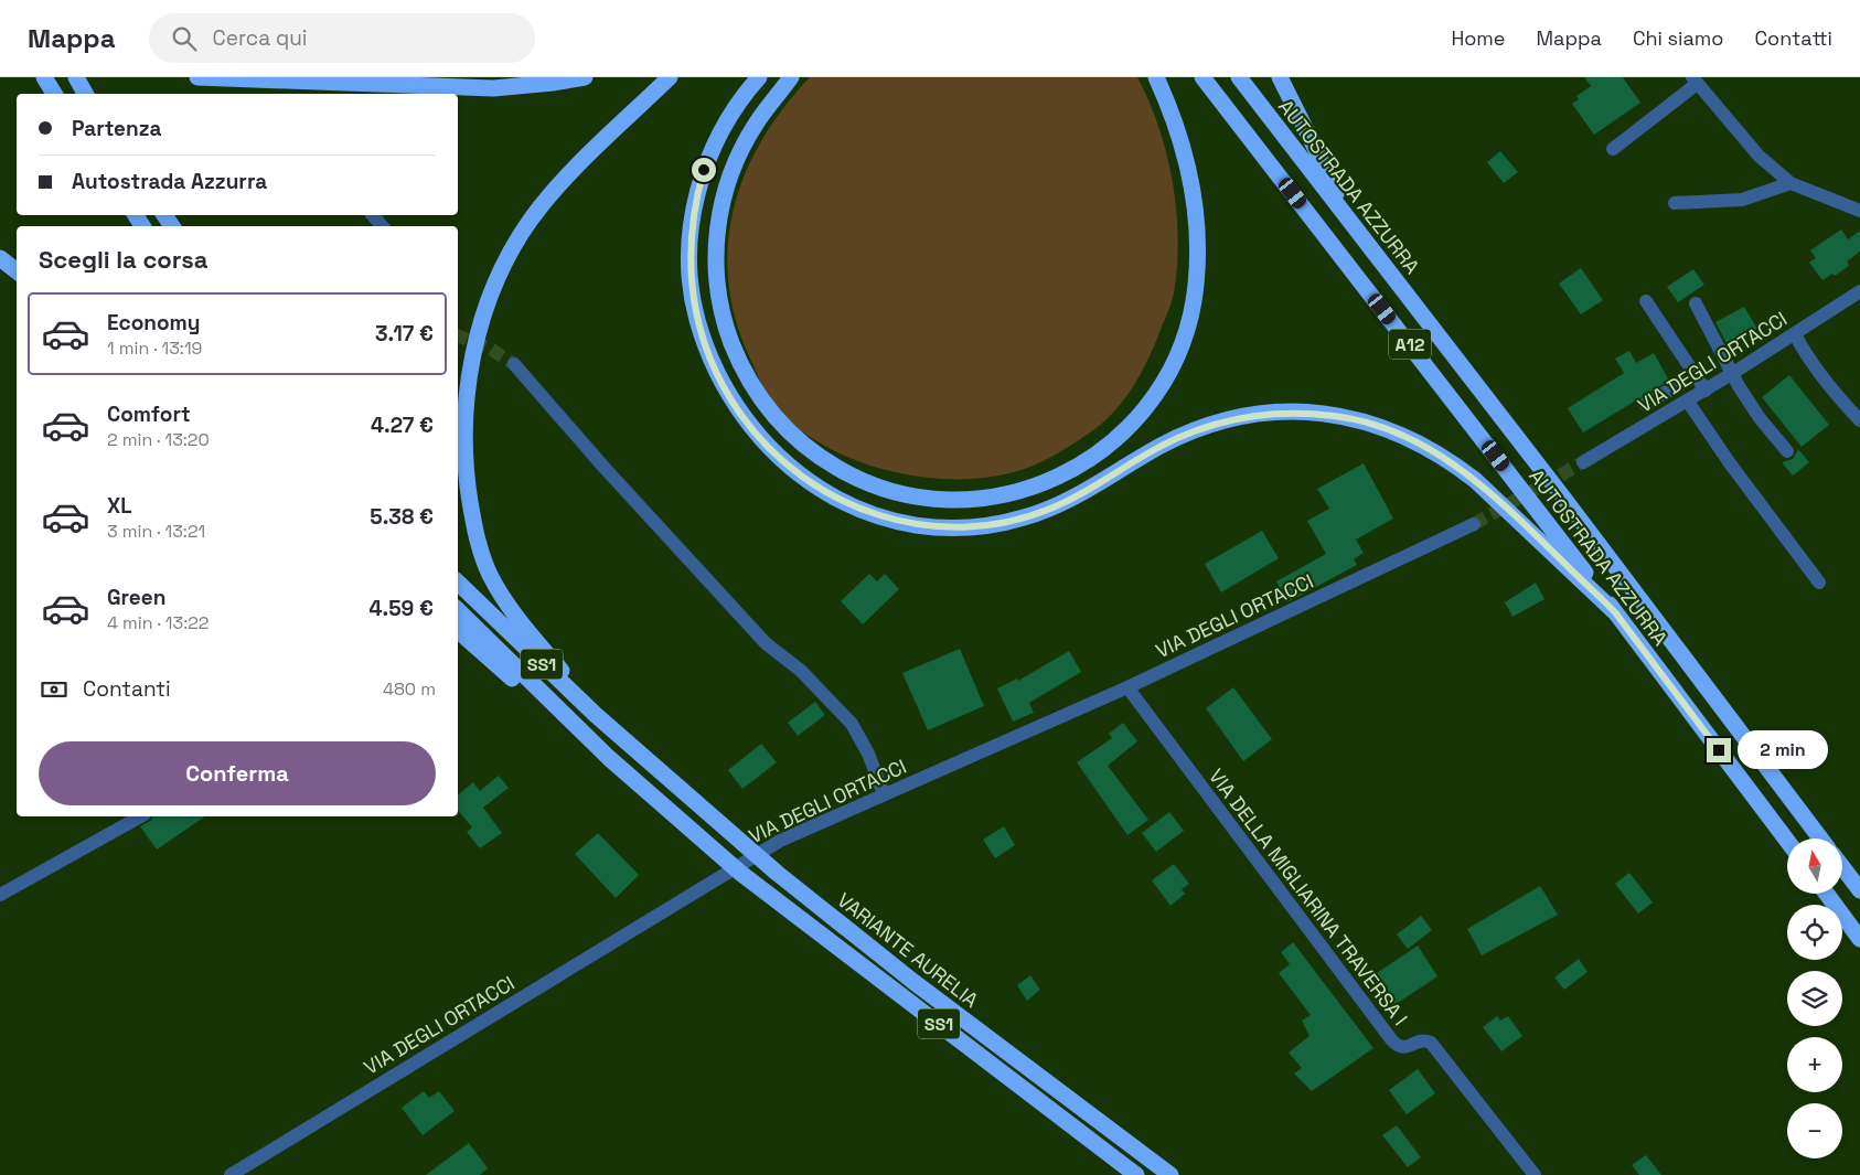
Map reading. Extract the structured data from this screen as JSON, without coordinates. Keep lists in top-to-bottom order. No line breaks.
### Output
{"streets":{"highway":["AUTOSTRADA AZZURRA","A12","SS1","VARIANTE AURELIA"],"street":["VIA DEGLI ORTACCI","VIA DELLA MIGLIARINA TRAVERSA I"]},"crossings":[["VIA DEGLI ORTACCI","VIA DELLA MIGLIARINA TRAVERSA I"],["SS1","VARIANTE AURELIA"]],"north":"top","page":{"header":"Mappa","search":"Cerca qui","nav":["Home","Mappa","Chi siamo","Contatti"],"banner":["Partenza","Autostrada Azzurra"],"heading":"Scegli la corsa","list":[{"name":"Economy","note":"1 min · 13:19","value":"3.17 €"},{"name":"Comfort","note":"2 min · 13:20","value":"4.27 €"},{"name":"XL","note":"3 min · 13:21","value":"5.38 €"},{"name":"Green","note":"4 min · 13:22","value":"4.59 €"}],"pay":["Contanti","480 m"],"bubble":"2 min","buttons":"Conferma","map_buttons":["+","−"]}}
